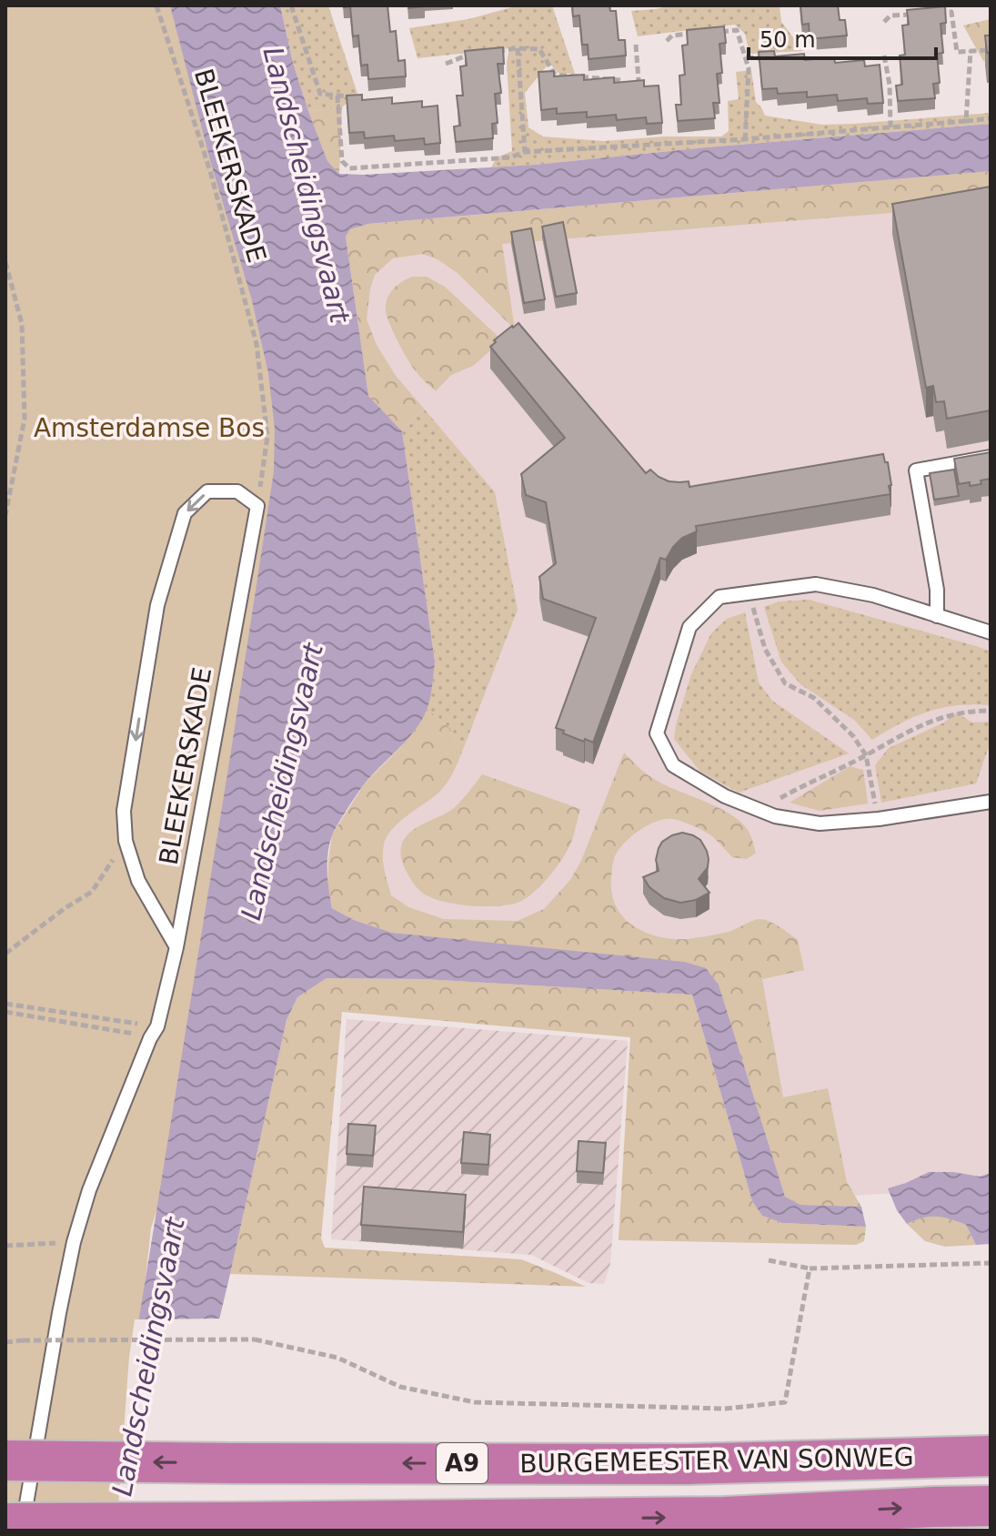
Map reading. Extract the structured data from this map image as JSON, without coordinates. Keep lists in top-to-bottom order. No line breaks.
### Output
{"streets":{"highway":["BURGEMEESTER VAN SONWEG","A9"],"lane":["BLEEKERSKADE"]},"water":["Landscheidingsvaart"],"parks":["Amsterdamse Bos"],"scale_bar":"50 m"}
